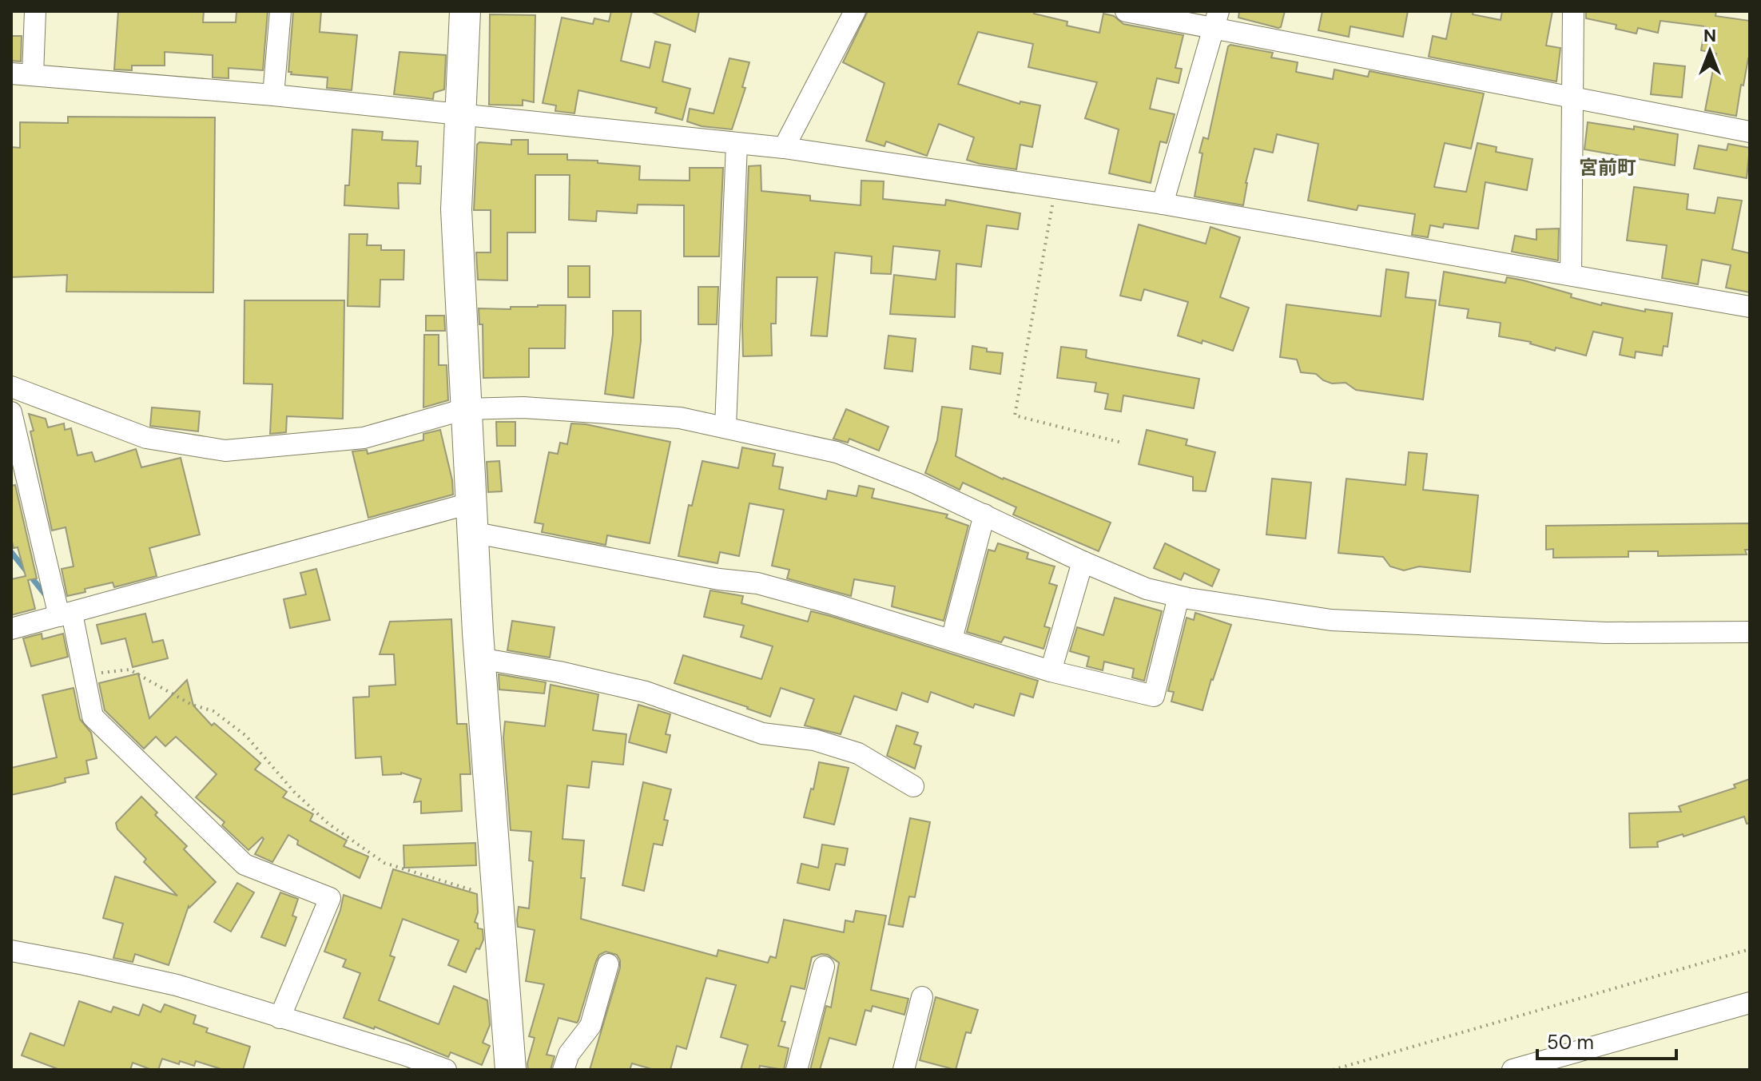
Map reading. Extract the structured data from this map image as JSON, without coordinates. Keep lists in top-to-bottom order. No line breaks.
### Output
{"districts":["宮前町"],"scale_bar":"50 m","north":"top"}
